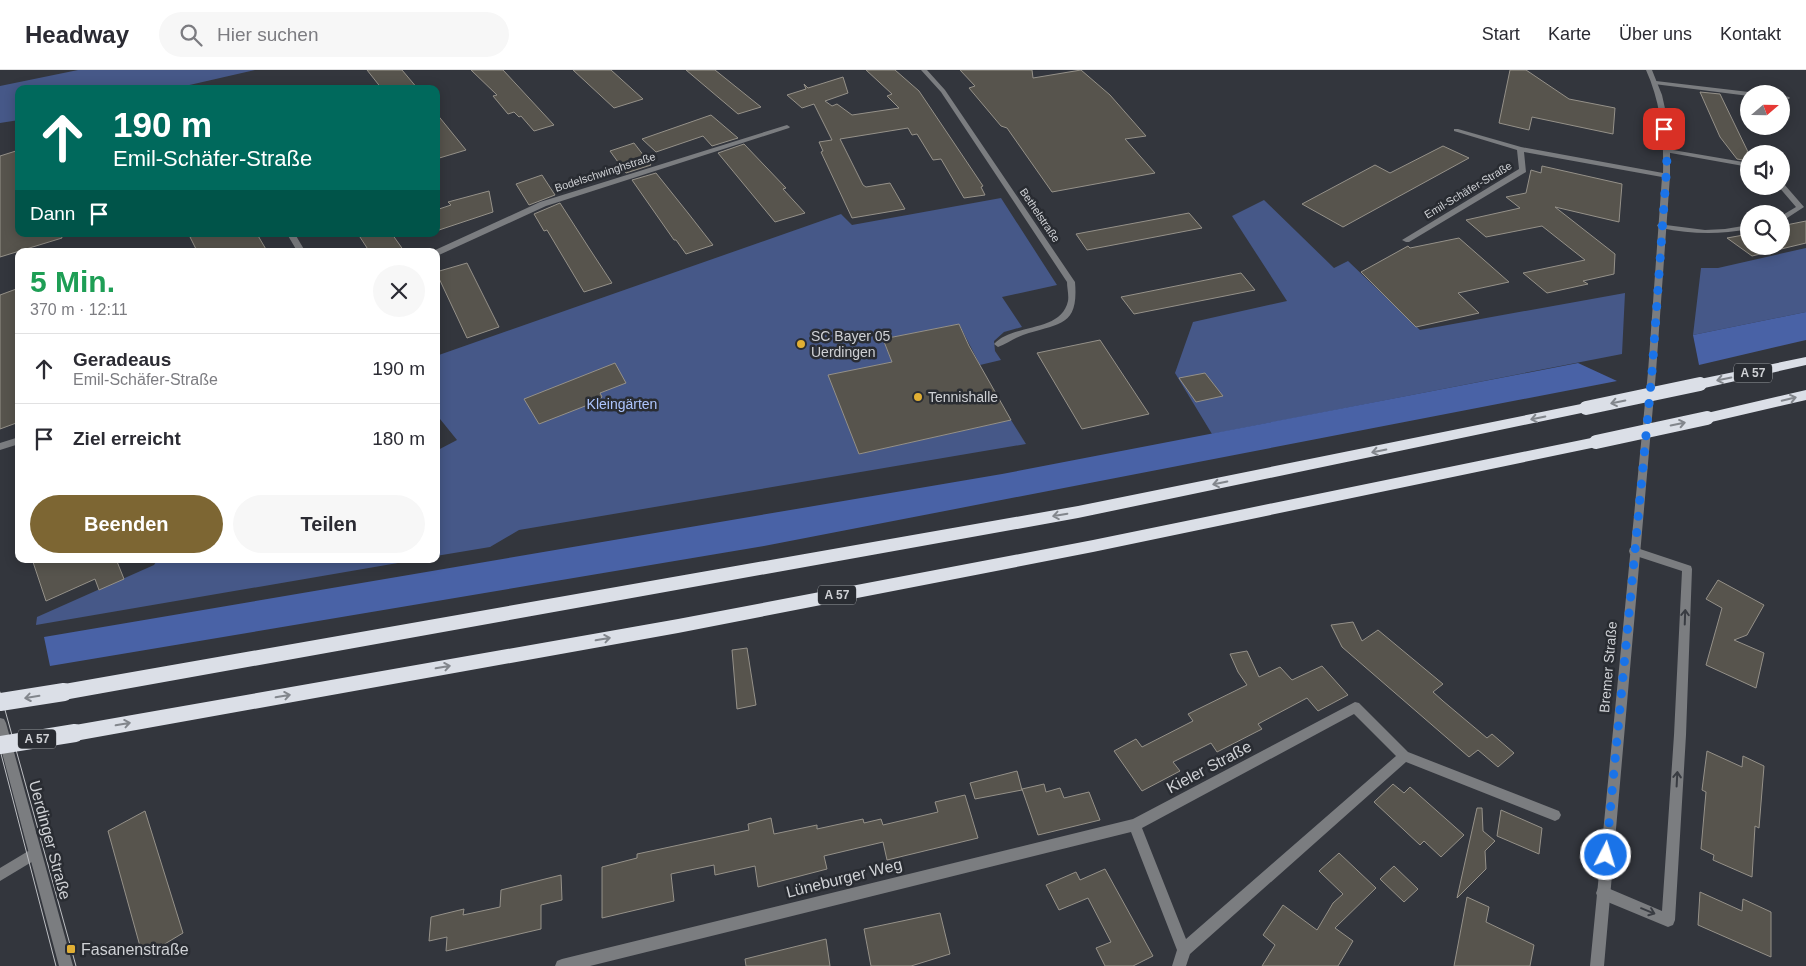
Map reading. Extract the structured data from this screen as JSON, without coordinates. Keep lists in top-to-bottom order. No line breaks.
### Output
{"streets":{"highway":["A 57"],"street":["Bodelschwinghstraße","Emil-Schäfer-Straße","Bethelstraße","Bremer Straße","Kieler Straße","Uerdinger Straße","Lüneburger Weg"]},"crossings":[["Kieler Straße","Lüneburger Weg"]],"parks":["Kleingärten"],"places":{"other":["SC Bayer 05 Uerdingen","Tennishalle"],"transit":["Fasanenstraße"]},"north":"right","page":{"header":"Headway","search":"Hier suchen","nav":["Start","Karte","Über uns","Kontakt"],"turn":["190 m","Emil-Schäfer-Straße"],"then":"Dann","heading":["5 Min.","370 m · 12:11"],"list":[{"name":"Geradeaus","note":"Emil-Schäfer-Straße","value":"190 m"},{"name":"Ziel erreicht","value":"180 m"}],"buttons":["Beenden","Teilen"]}}
